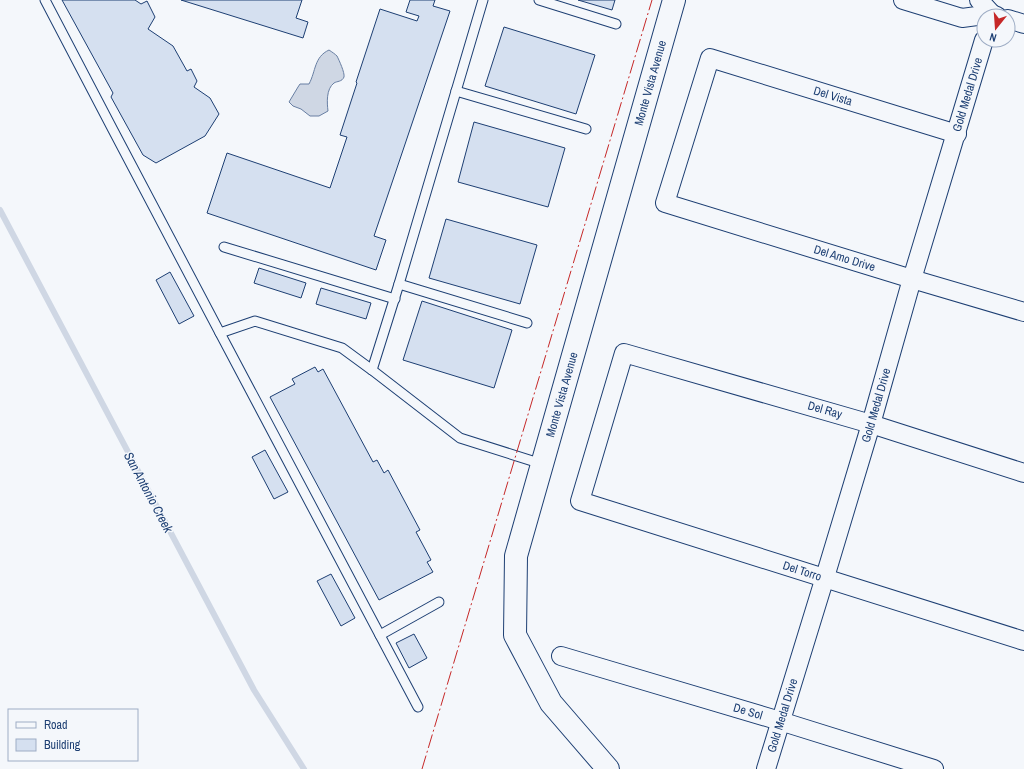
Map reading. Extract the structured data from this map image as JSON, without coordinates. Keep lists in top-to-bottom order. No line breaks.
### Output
{"streets":{"street":["Monte Vista Avenue","Gold Medal Drive","Del Vista","Del Amo Drive","Del Ray","Del Torro","De Sol"]},"crossings":[["Gold Medal Drive","Del Vista"],["Gold Medal Drive","Del Amo Drive"],["Gold Medal Drive","Del Ray"],["Gold Medal Drive","Del Torro"],["Gold Medal Drive","De Sol"],["Del Vista","Del Amo Drive"],["Del Ray","Del Torro"]],"water":["San Antonio Creek"],"legend":["Road","Building"],"north":"bottom"}
